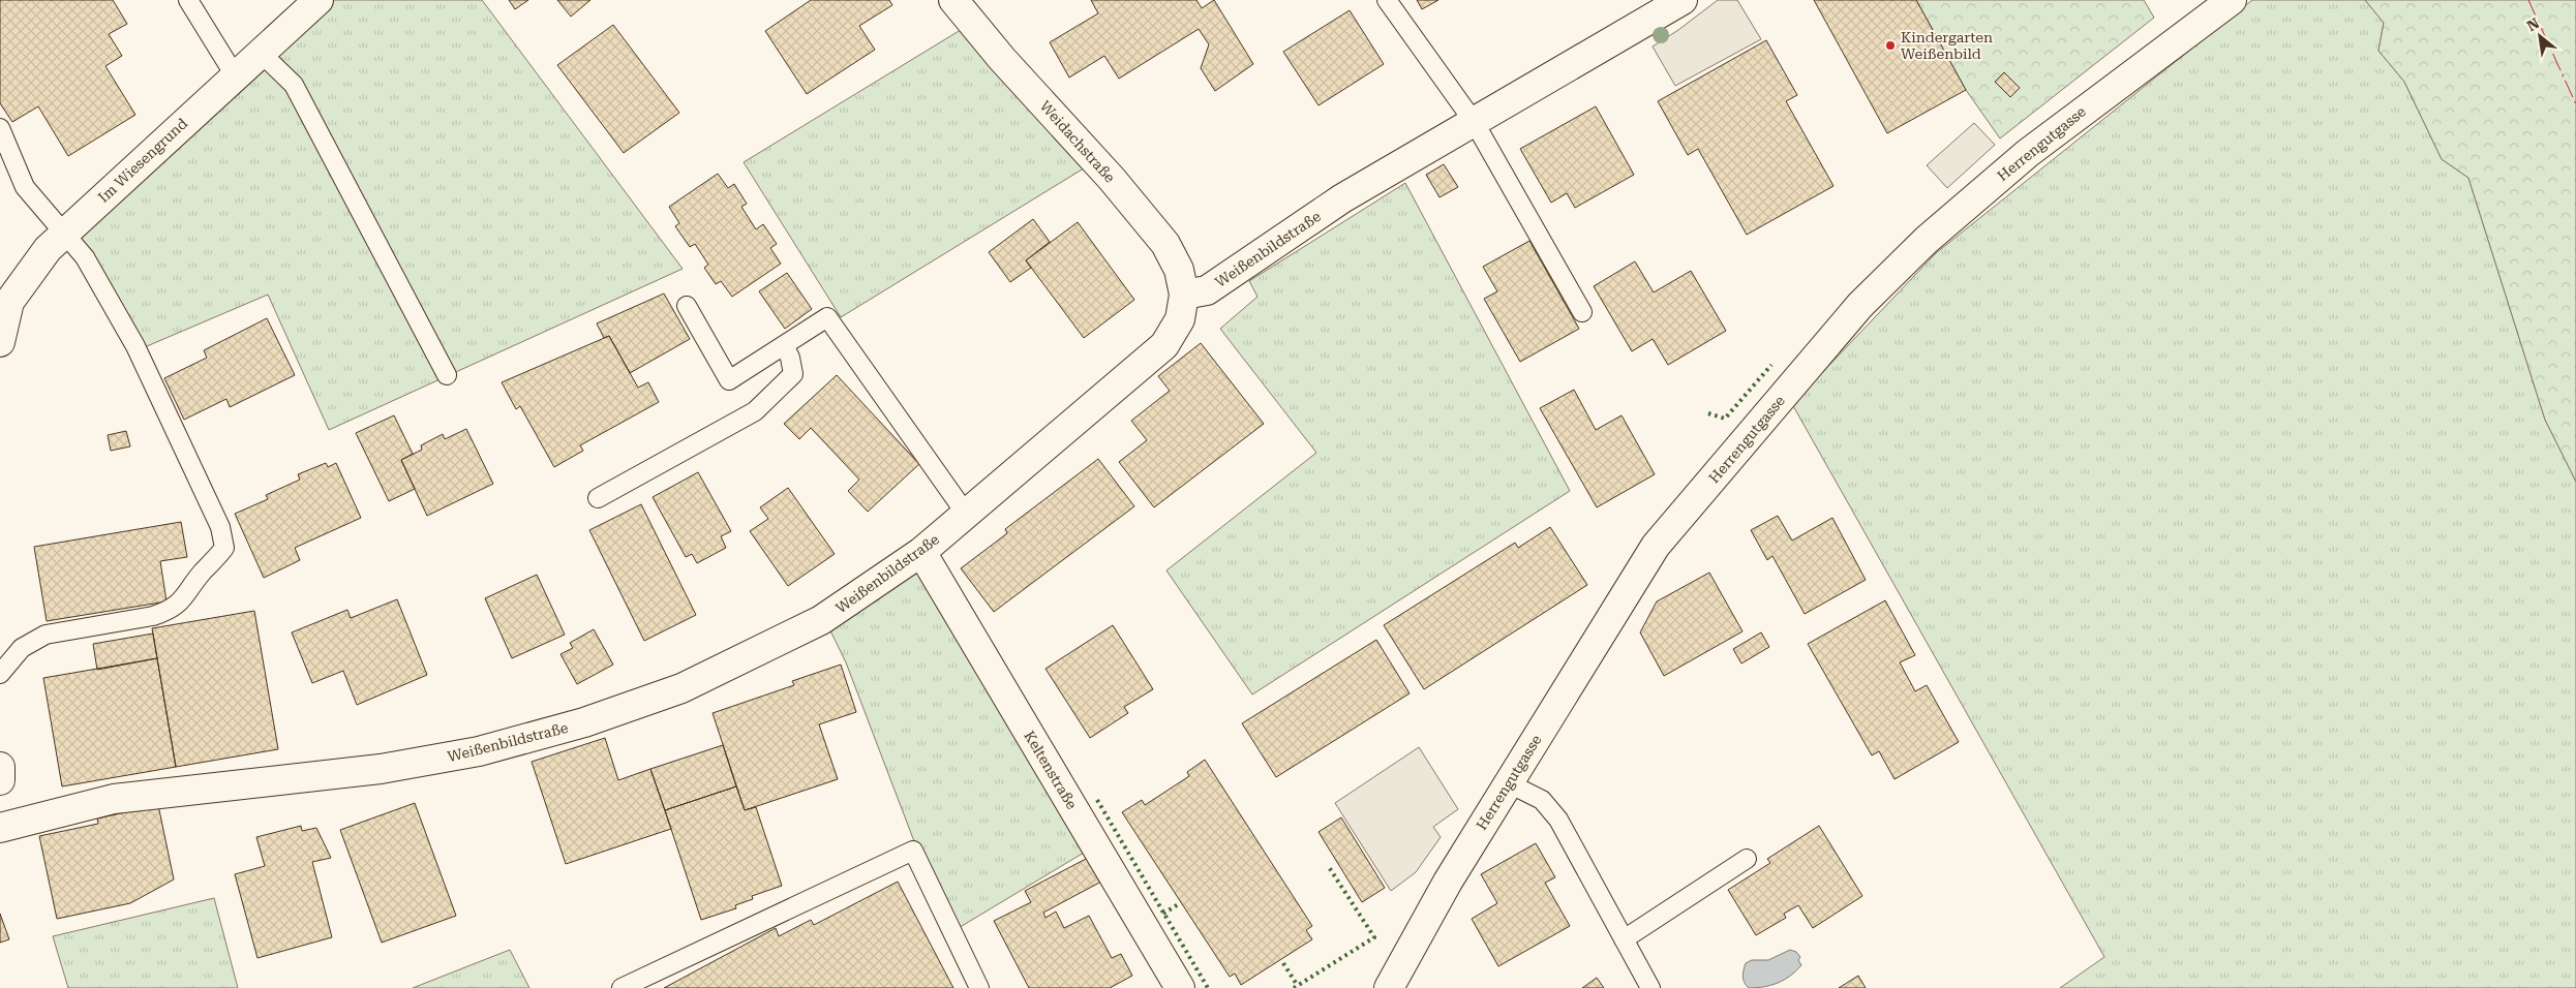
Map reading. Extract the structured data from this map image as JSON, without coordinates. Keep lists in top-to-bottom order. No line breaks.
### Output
{"streets":{"street":["Weidachstraße","Herrengutgasse","Im Wiesengrund","Weißenbildstraße","Keltenstraße"]},"crossings":[["Weidachstraße","Weißenbildstraße"],["Weißenbildstraße","Keltenstraße"]],"places":["Kindergarten Weißenbild"],"north":"top left"}
